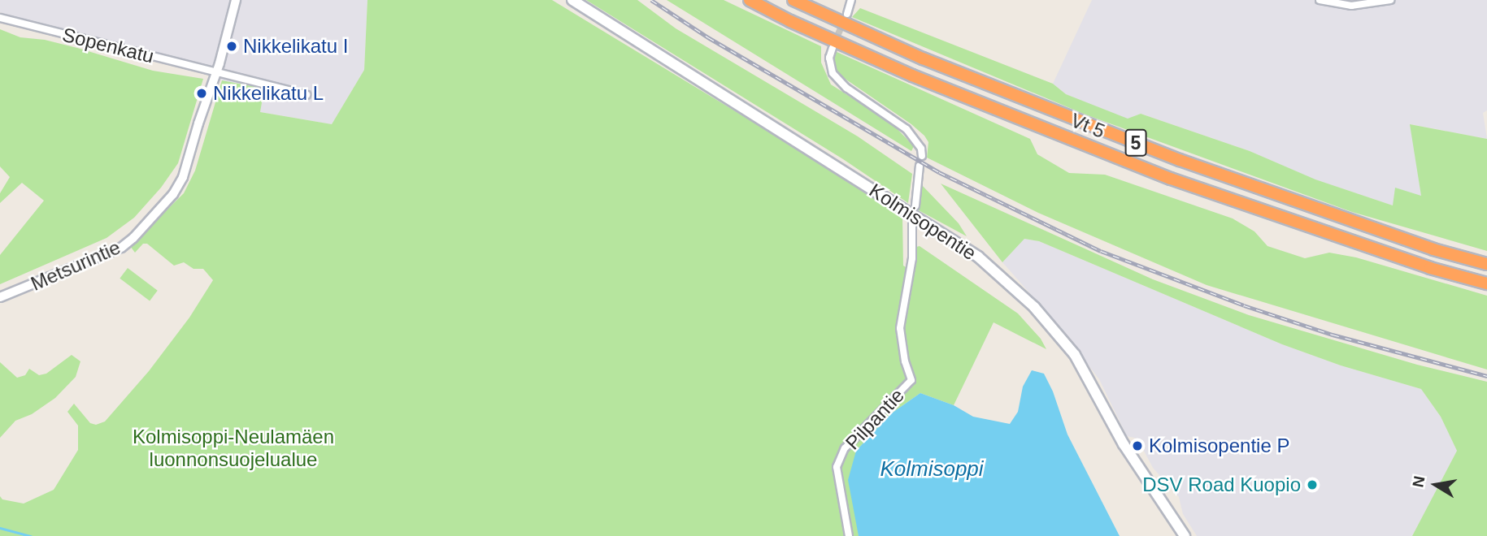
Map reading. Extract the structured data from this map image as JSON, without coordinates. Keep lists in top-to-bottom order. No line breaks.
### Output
{"streets":{"highway":["Vt 5","5"],"main road":["Kolmisopentie"],"street":["Sopenkatu","Metsurintie","Pilpantie"]},"crossings":[["Sopenkatu","Metsurintie"]],"water":["Kolmisoppi"],"parks":["Kolmisoppi-Neulamäen luonnonsuojelualue"],"places":["Nikkelikatu I","Nikkelikatu L","Kolmisopentie P","DSV Road Kuopio"],"north":"left"}
